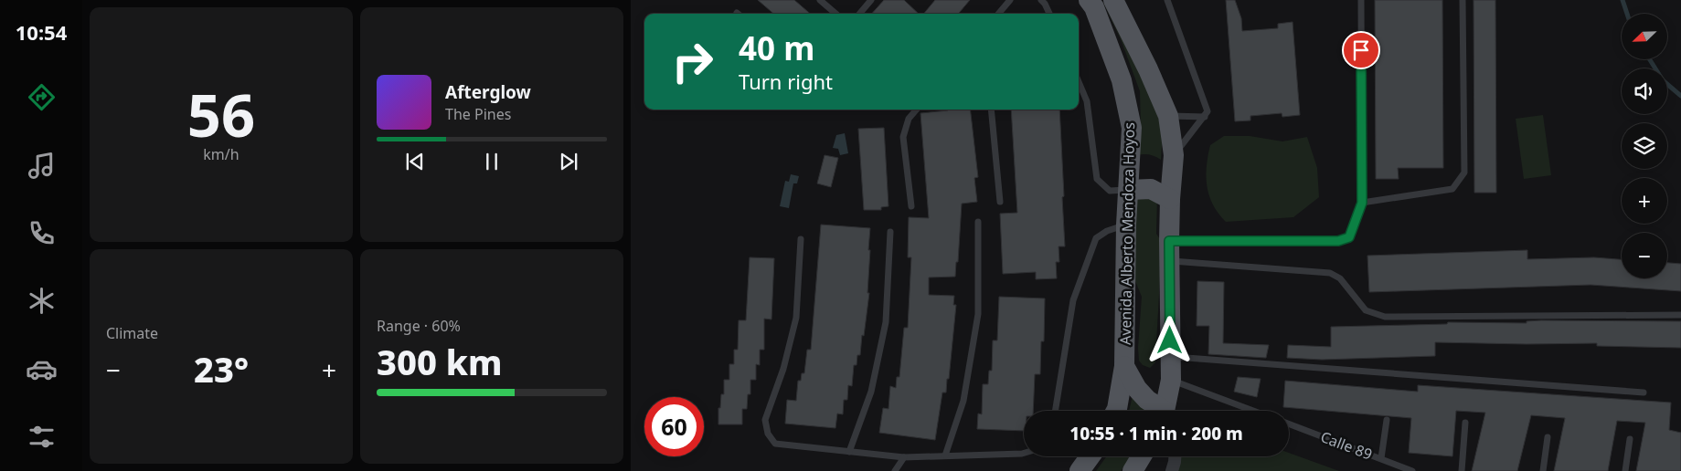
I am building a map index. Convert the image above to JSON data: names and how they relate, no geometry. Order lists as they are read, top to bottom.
{
  "streets": {
    "main road": ["Avenida Alberto Mendoza Hoyos"],
    "lane": ["Calle 89"]
  },
  "north": "bottom left",
  "page": {
    "tabs": "10:54",
    "tile": [
      ["56", "km/h"],
      "Climate",
      ["Range · 60%", "300 km"]
    ],
    "map_buttons": ["+", "−"],
    "turn": ["40 m", "Turn right"],
    "song": ["Afterglow", "The Pines"],
    "heat": ["−", "23°", "+"],
    "limit": "60",
    "trip": "10:55 · 1 min · 200 m"
  }
}
